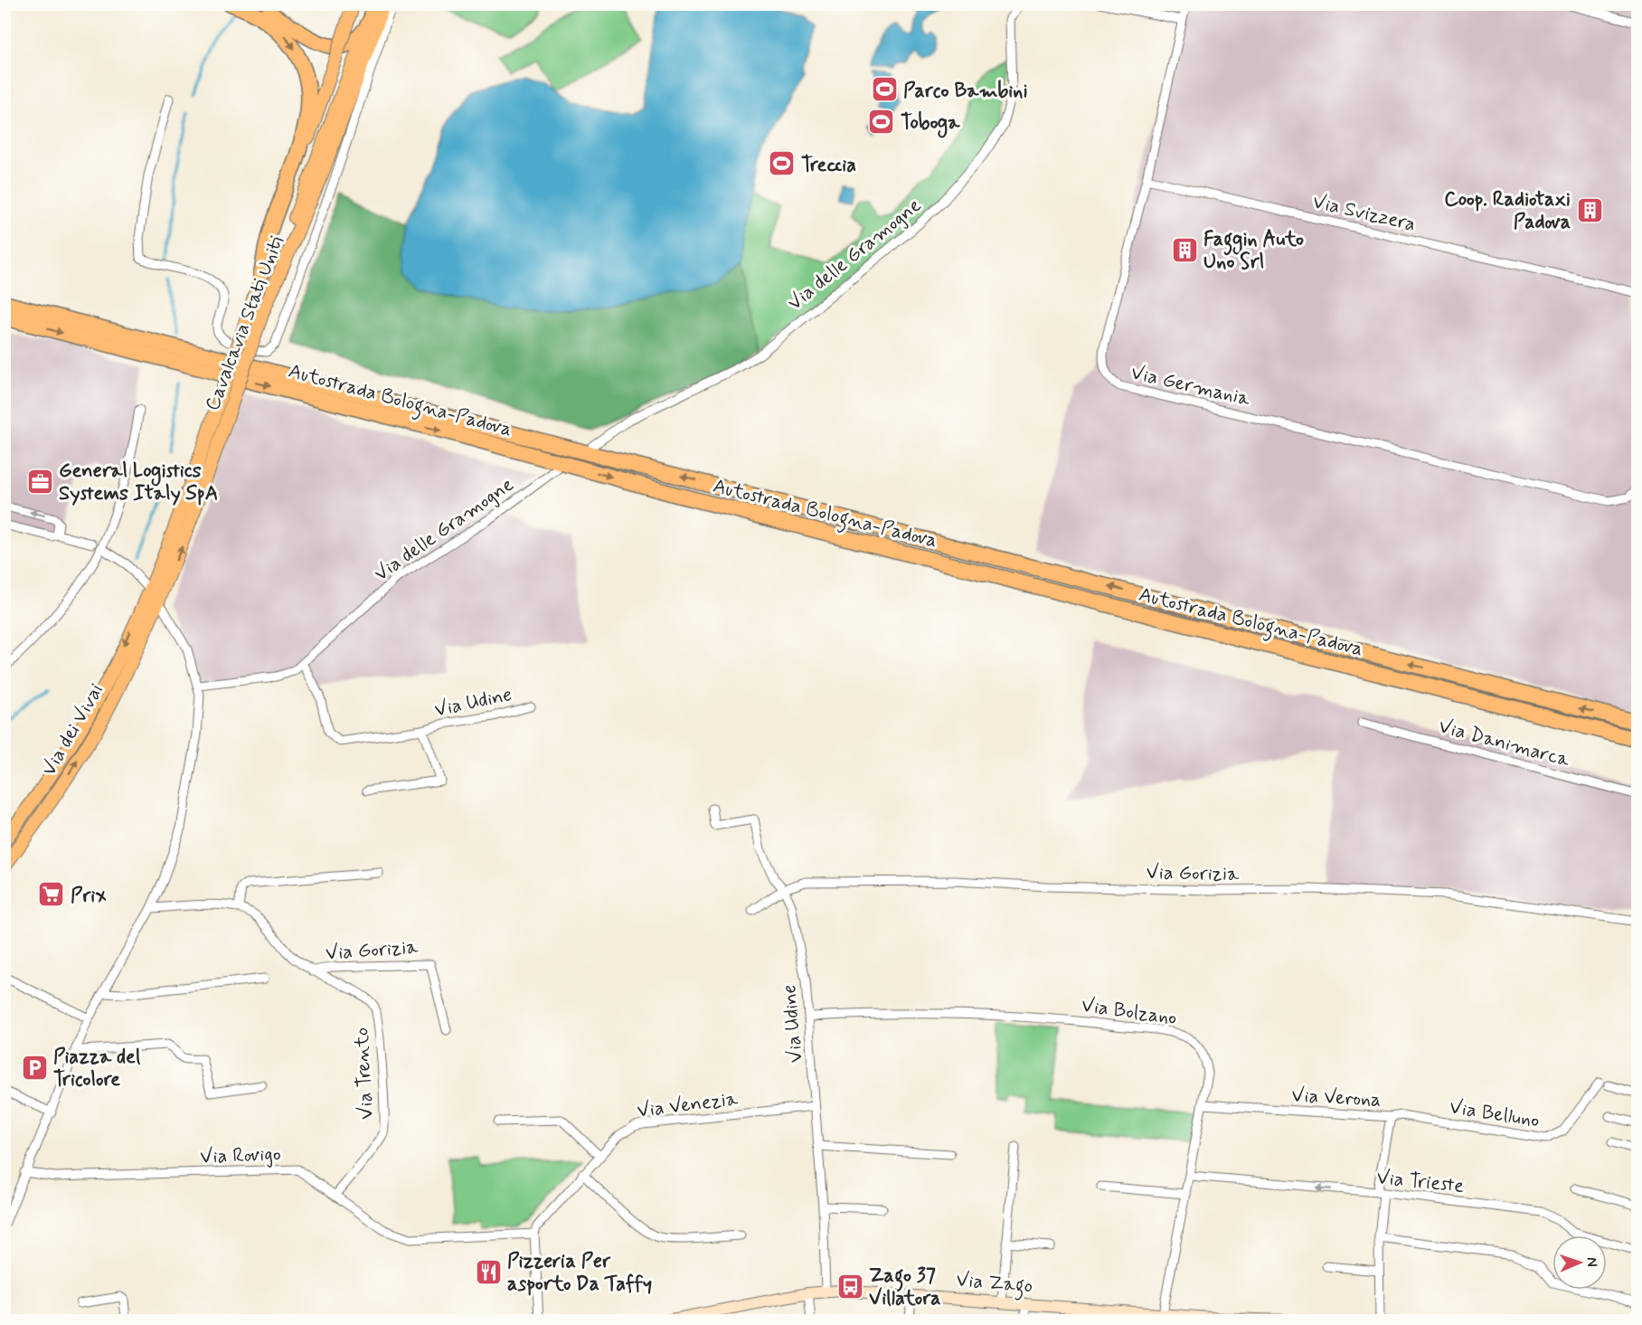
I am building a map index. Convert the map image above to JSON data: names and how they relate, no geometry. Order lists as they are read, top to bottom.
{
  "streets": {
    "highway": ["Autostrada Bologna-Padova"],
    "main road": ["Cavalcavia Stati Uniti", "Via dei Vivai"],
    "street": [
      "Via Svizzera",
      "Via delle Gramogne",
      "Via Germania",
      "Via Udine",
      "Via Danimarca",
      "Via Gorizia",
      "Via Bolzano",
      "Via Trento",
      "Via Verona",
      "Via Venezia",
      "Via Belluno",
      "Via Rovigo",
      "Via Trieste",
      "Via Zago"
    ]
  },
  "crossings": [
    ["Via Svizzera", "Via Germania"],
    ["Via delle Gramogne", "Via Udine"],
    ["Cavalcavia Stati Uniti", "Via dei Vivai"],
    ["Via Udine", "Via Gorizia"],
    ["Via Udine", "Via Bolzano"],
    ["Via Udine", "Via Venezia"],
    ["Via Udine", "Via Zago"],
    ["Via Gorizia", "Via Trento"],
    ["Via Bolzano", "Via Verona"],
    ["Via Bolzano", "Via Trieste"],
    ["Via Bolzano", "Via Zago"],
    ["Via Trento", "Via Rovigo"],
    ["Via Verona", "Via Belluno"],
    ["Via Verona", "Via Trieste"],
    ["Via Venezia", "Via Rovigo"]
  ],
  "one_way": ["Via Trieste"],
  "places": {
    "sports": ["Parco Bambini", "Toboga", "Treccia"],
    "building": ["Coop. Radiotaxi Padova", "Faggin Auto Uno Srl"],
    "office": ["General Logistics Systems Italy SpA"],
    "supermarket": ["Prix"],
    "parking": ["Piazza del Tricolore"],
    "restaurant": ["Pizzeria Per asporto Da Taffy"],
    "bus stop": ["Zago 37 Villatora"]
  },
  "north": "right"
}
